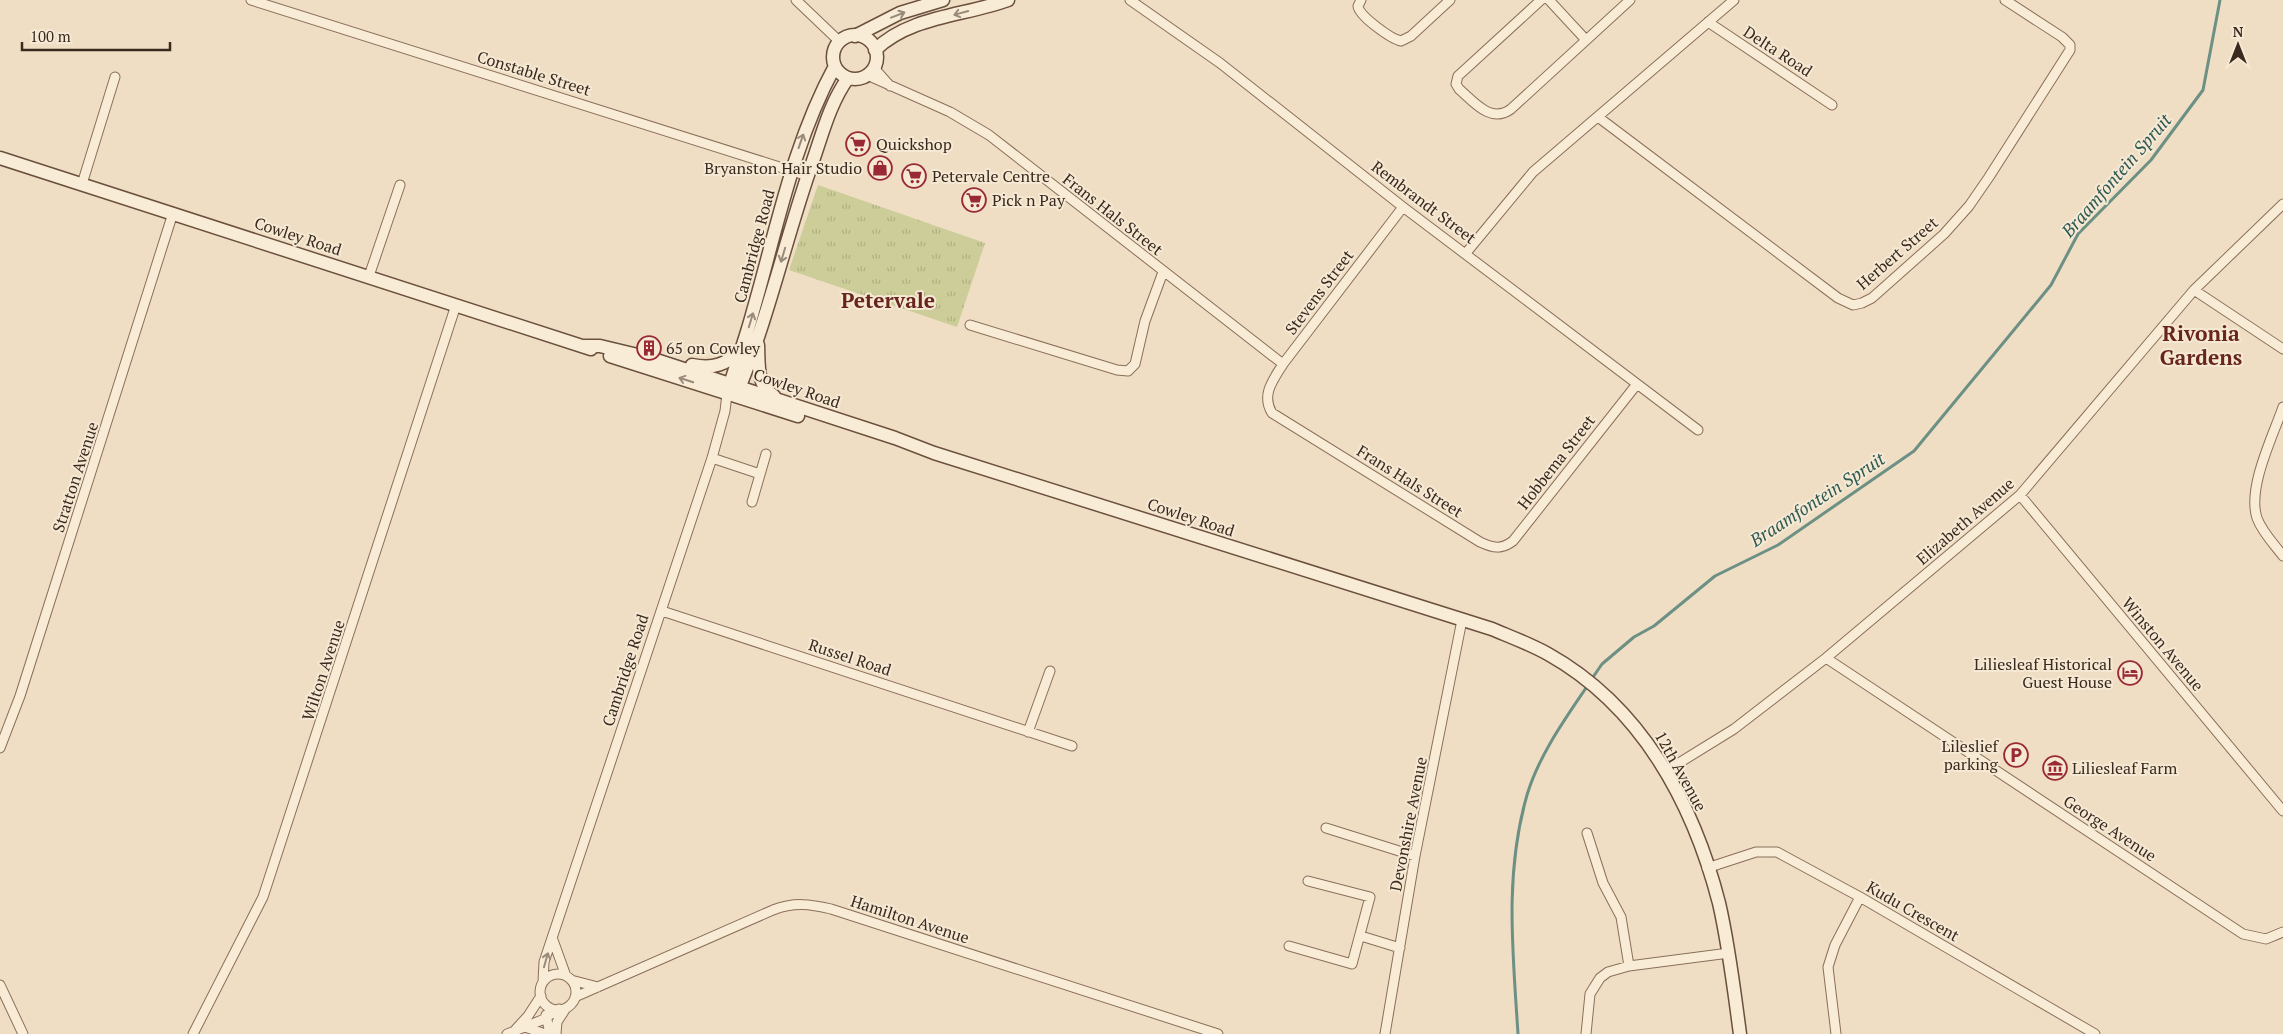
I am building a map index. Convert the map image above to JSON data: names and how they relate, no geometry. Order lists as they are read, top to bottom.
{
  "streets": {
    "street": [
      "Delta Road",
      "Constable Street",
      "Rembrandt Street",
      "Frans Hals Street",
      "Cowley Road",
      "Cambridge Road",
      "Herbert Street",
      "Stevens Street",
      "Hobbema Street",
      "Stratton Avenue",
      "Elizabeth Avenue",
      "Winston Avenue",
      "Russel Road",
      "Wilton Avenue",
      "12th Avenue",
      "Devonshire Avenue",
      "George Avenue",
      "Kudu Crescent",
      "Hamilton Avenue"
    ]
  },
  "crossings": [
    ["Constable Street", "Cambridge Road"],
    ["Rembrandt Street", "Stevens Street"],
    ["Rembrandt Street", "Hobbema Street"],
    ["Frans Hals Street", "Cambridge Road"],
    ["Frans Hals Street", "Stevens Street"],
    ["Frans Hals Street", "Hobbema Street"],
    ["Cowley Road", "Cambridge Road"],
    ["Cowley Road", "Stratton Avenue"],
    ["Cowley Road", "Wilton Avenue"],
    ["Cowley Road", "12th Avenue"],
    ["Cowley Road", "Devonshire Avenue"],
    ["Cambridge Road", "Russel Road"],
    ["Cambridge Road", "Hamilton Avenue"],
    ["Elizabeth Avenue", "Winston Avenue"],
    ["Elizabeth Avenue", "12th Avenue"],
    ["Elizabeth Avenue", "George Avenue"],
    ["12th Avenue", "Devonshire Avenue"],
    ["12th Avenue", "Kudu Crescent"]
  ],
  "districts": ["Petervale", "Rivonia Gardens"],
  "water": ["Braamfontein Spruit"],
  "places": {
    "supermarket": ["Quickshop", "Petervale Centre", "Pick n Pay"],
    "shop": ["Bryanston Hair Studio"],
    "building": ["65 on Cowley"],
    "hotel": ["Liliesleaf Historical Guest House"],
    "parking": ["Lileslief parking"],
    "museum": ["Liliesleaf Farm"]
  },
  "scale_bar": "100 m",
  "north": "top"
}
